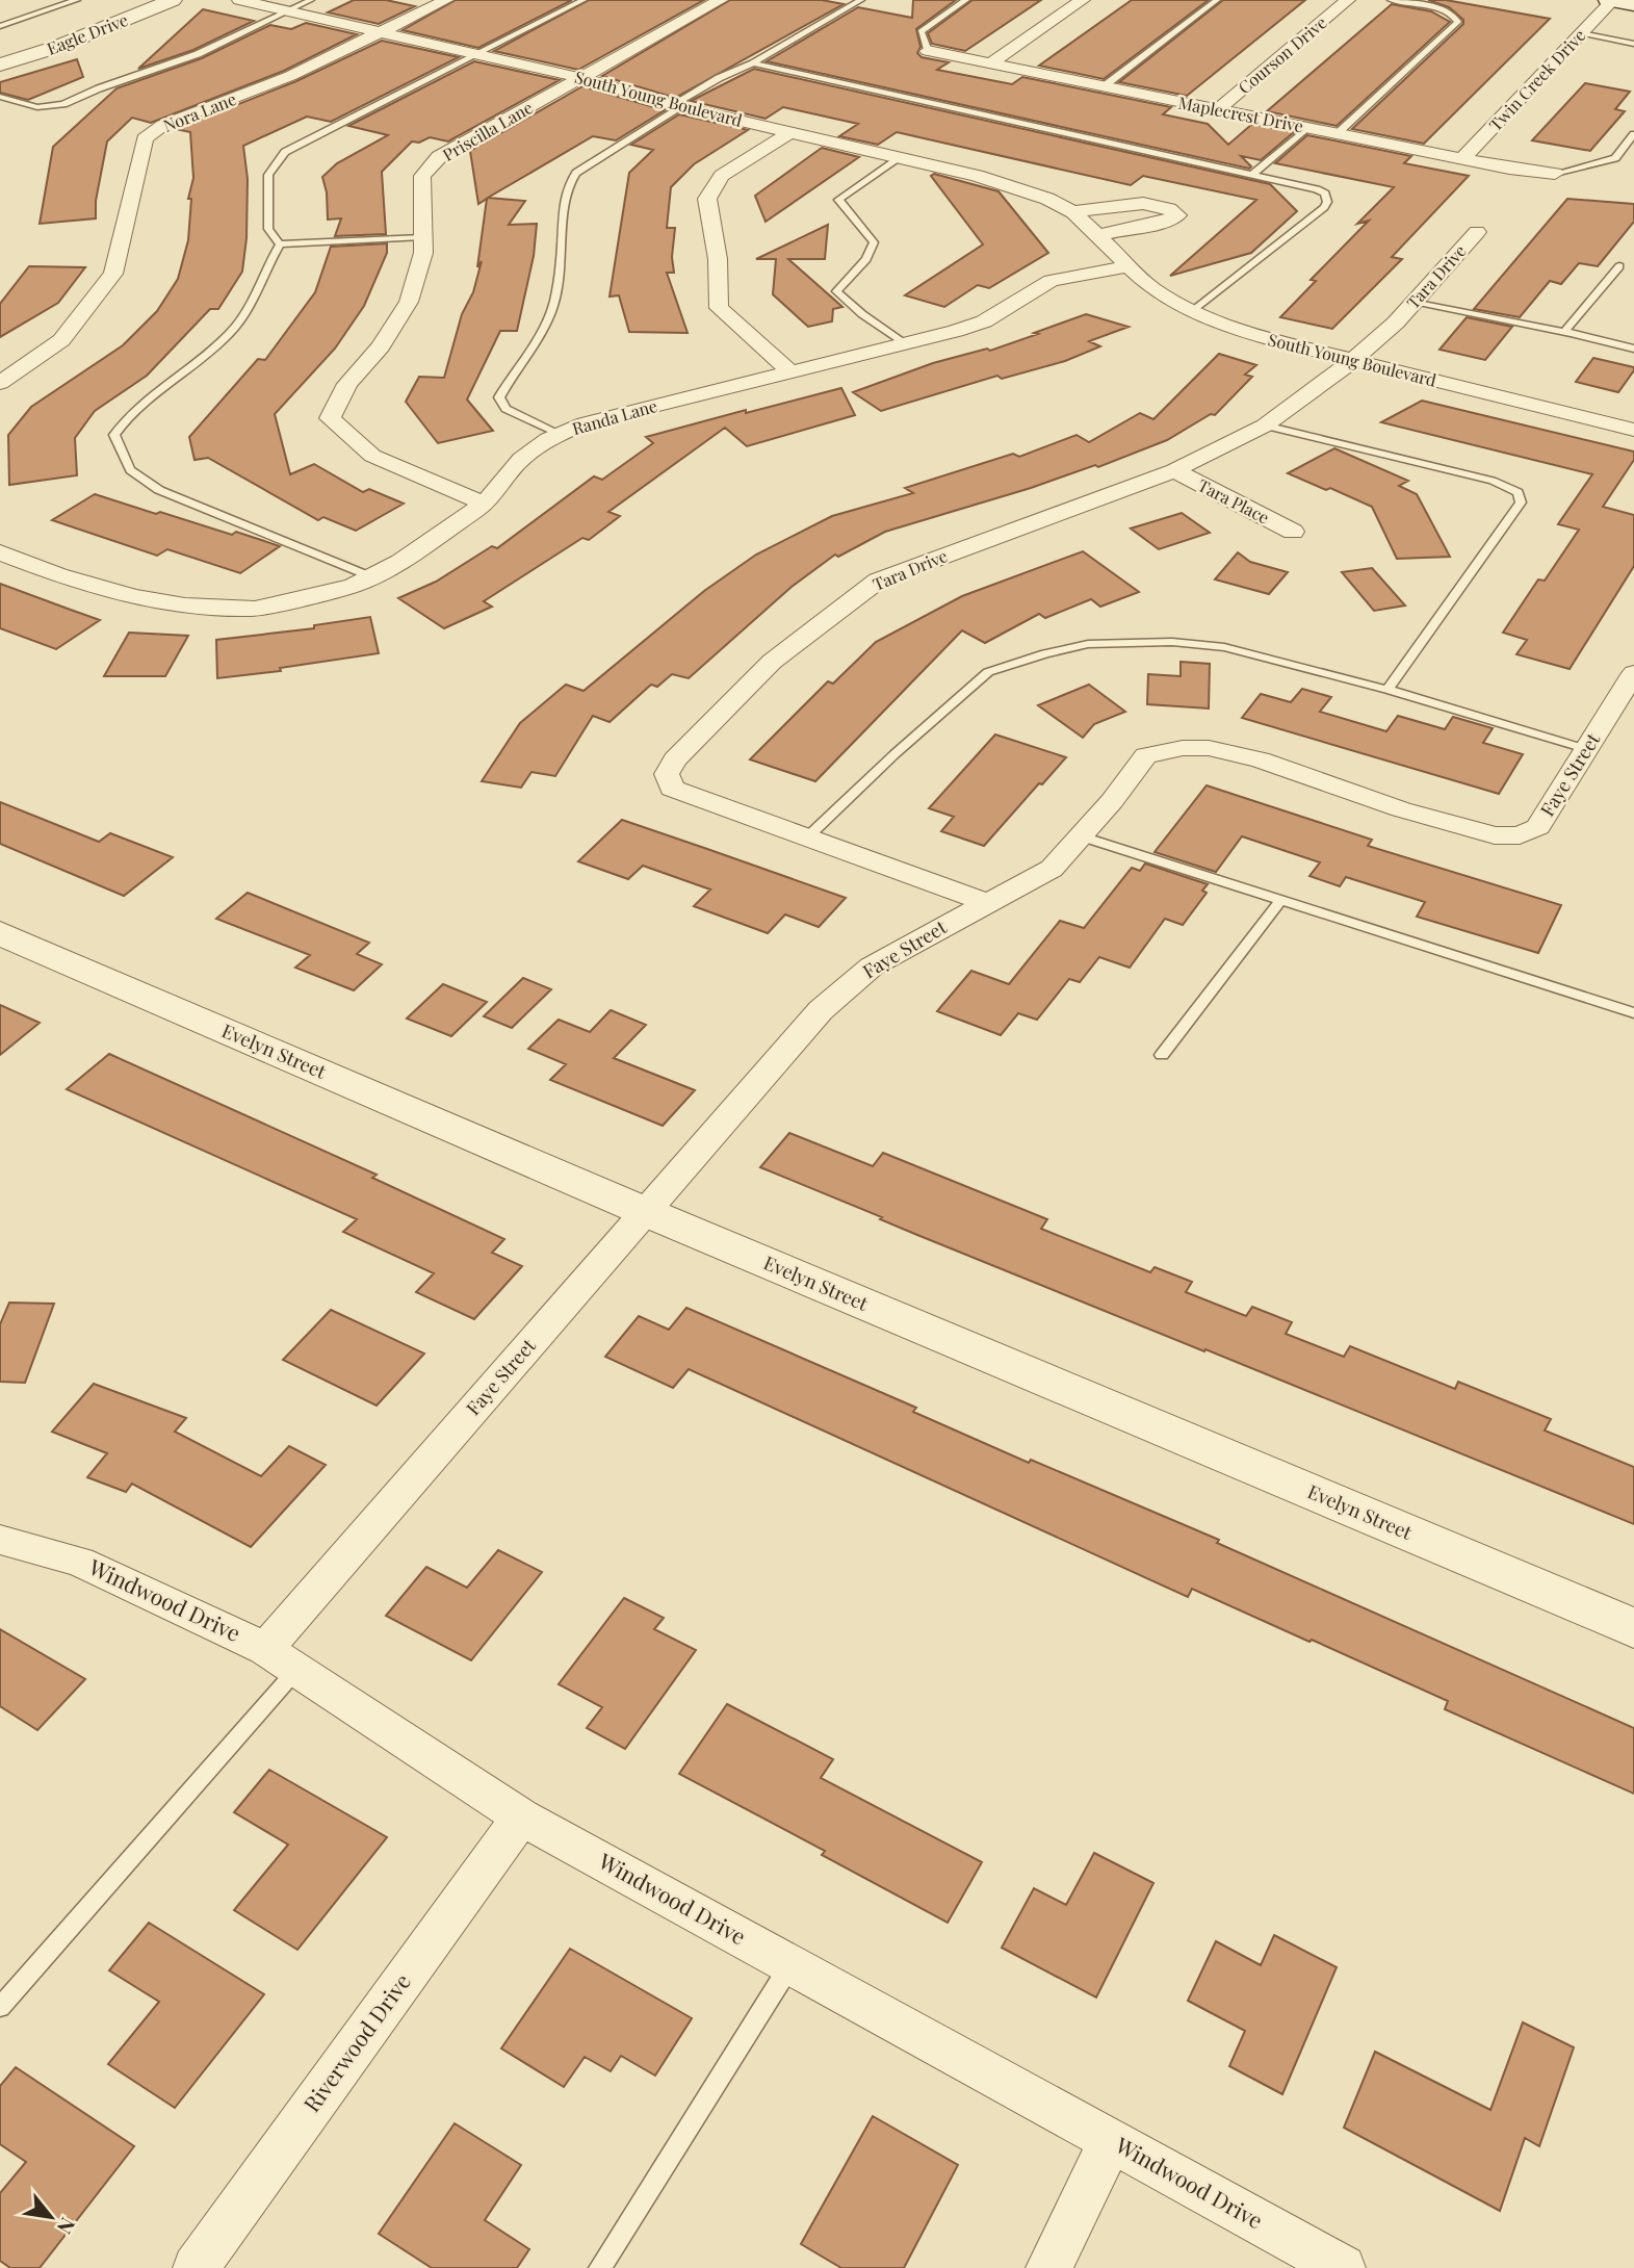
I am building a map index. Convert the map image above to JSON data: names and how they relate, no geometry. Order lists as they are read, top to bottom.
{
  "streets": {
    "street": [
      "Eagle Drive",
      "Courson Drive",
      "Twin Creek Drive",
      "South Young Boulevard",
      "Nora Lane",
      "Maplecrest Drive",
      "Priscilla Lane",
      "Tara Drive",
      "Randa Lane",
      "Tara Place",
      "Faye Street",
      "Evelyn Street",
      "Windwood Drive",
      "Riverwood Drive"
    ]
  },
  "crossings": [
    ["Courson Drive", "Maplecrest Drive"],
    ["Twin Creek Drive", "Maplecrest Drive"],
    ["South Young Boulevard", "Nora Lane"],
    ["South Young Boulevard", "Priscilla Lane"],
    ["South Young Boulevard", "Tara Drive"],
    ["South Young Boulevard", "Randa Lane"],
    ["Priscilla Lane", "Randa Lane"],
    ["Tara Drive", "Tara Place"],
    ["Tara Drive", "Faye Street"],
    ["Faye Street", "Evelyn Street"],
    ["Faye Street", "Windwood Drive"],
    ["Windwood Drive", "Riverwood Drive"]
  ],
  "north": "bottom right"
}
